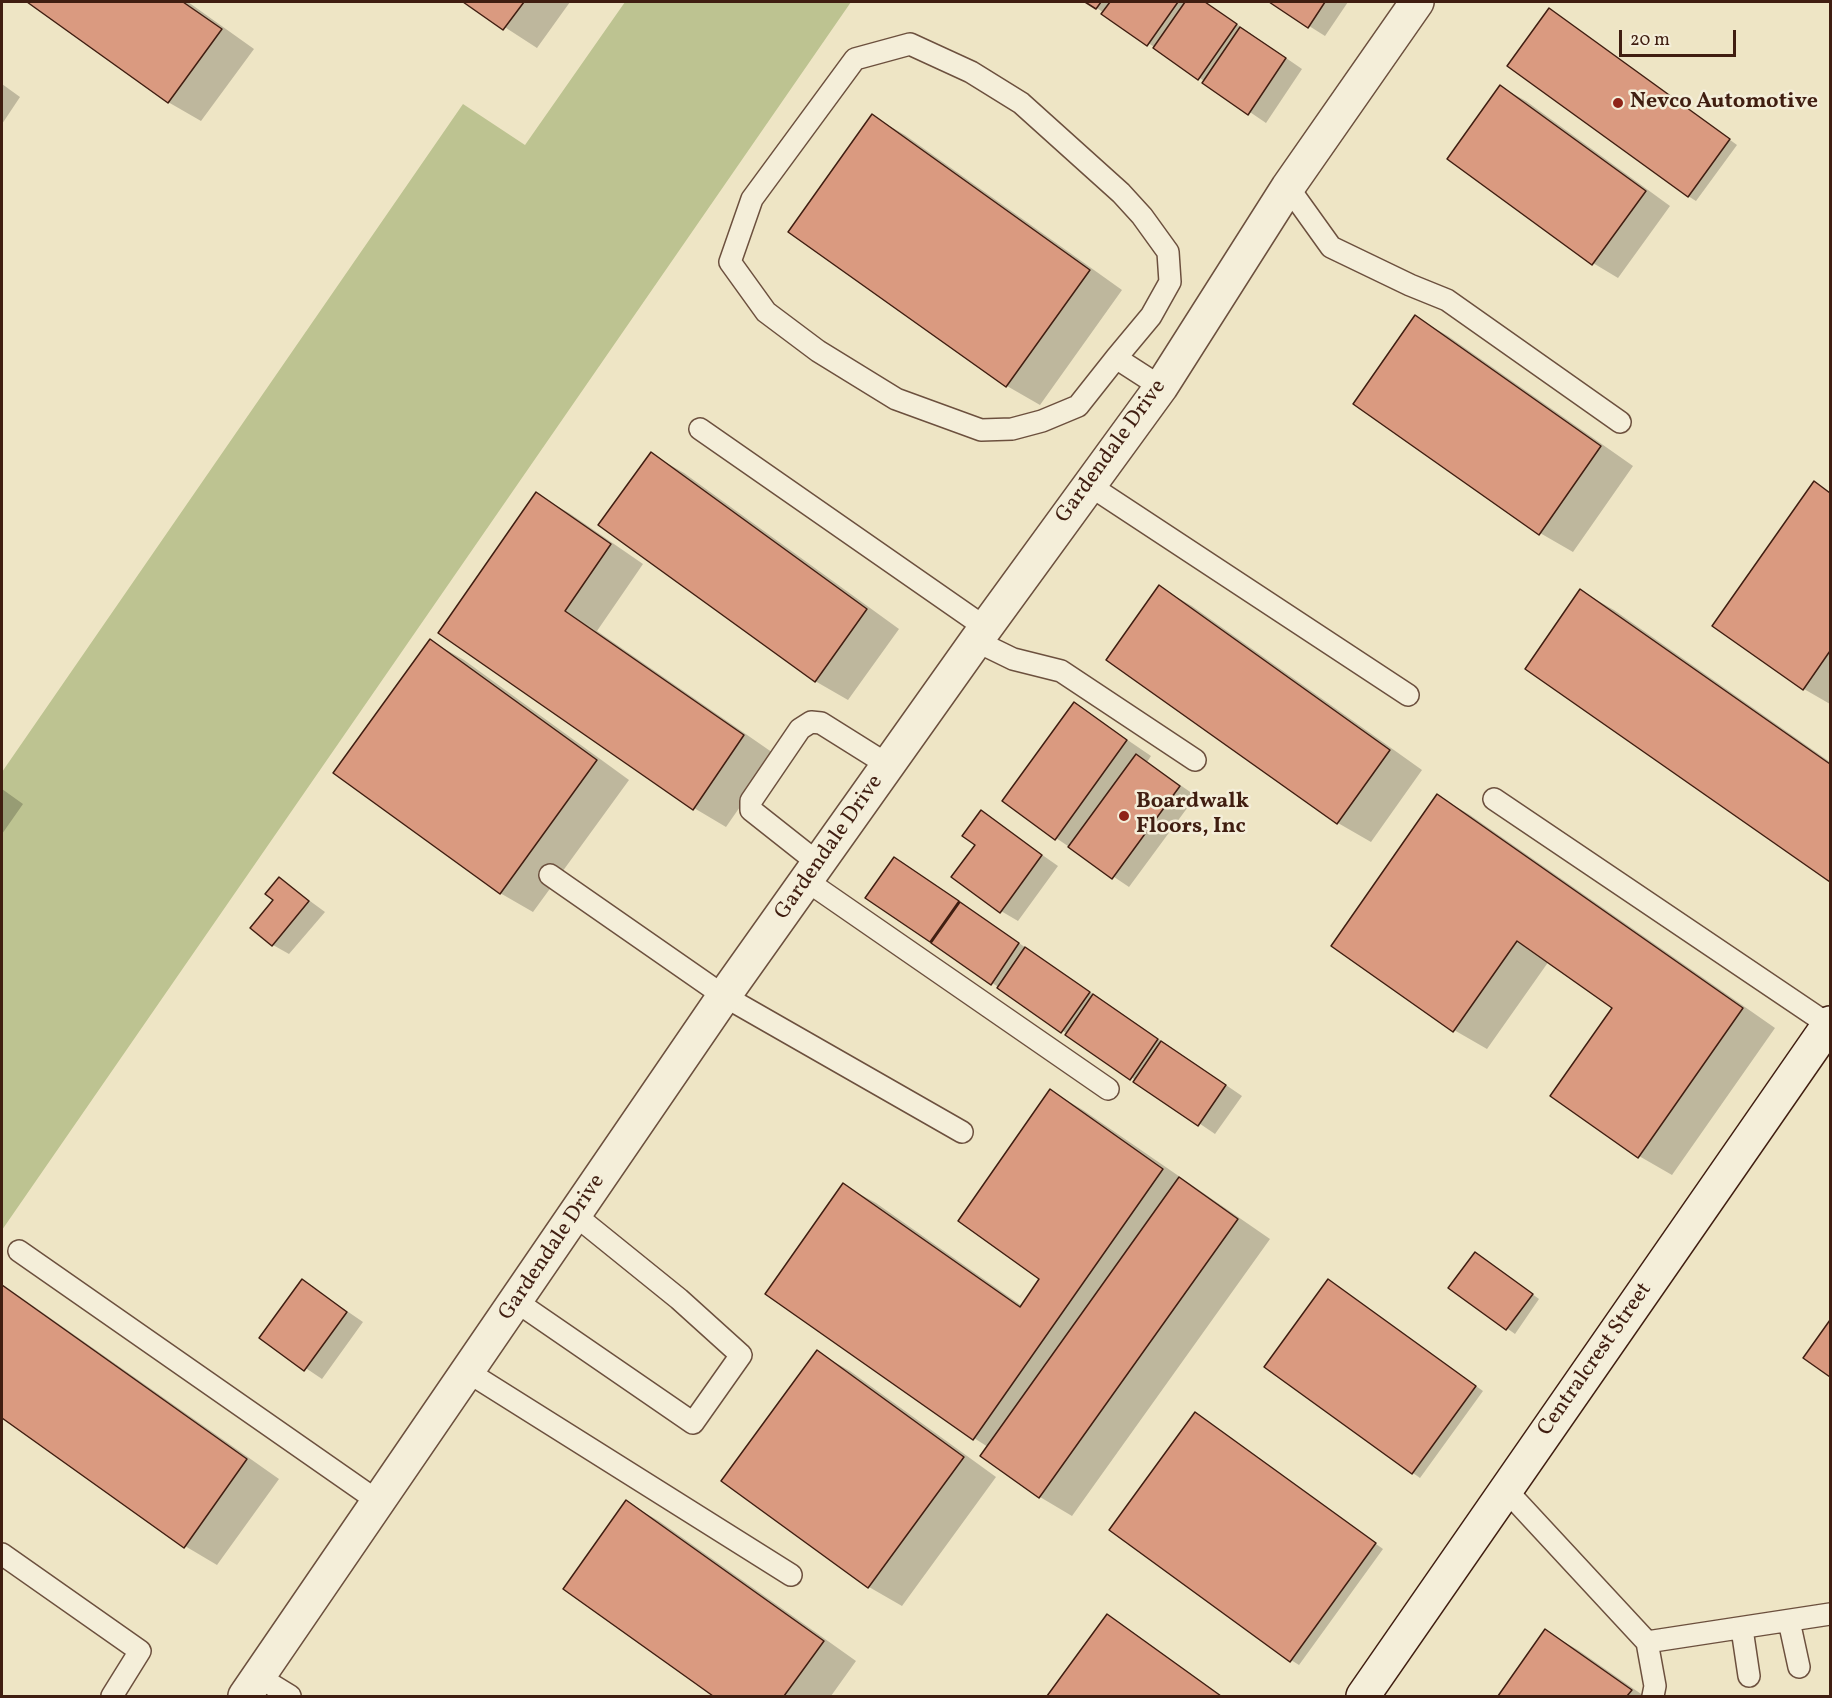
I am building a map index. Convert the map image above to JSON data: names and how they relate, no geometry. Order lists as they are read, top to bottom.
{
  "streets": {
    "street": ["Gardendale Drive", "Centralcrest Street"]
  },
  "places": ["Nevco Automotive", "Boardwalk Floors, Inc"],
  "scale_bar": "20 m"
}
